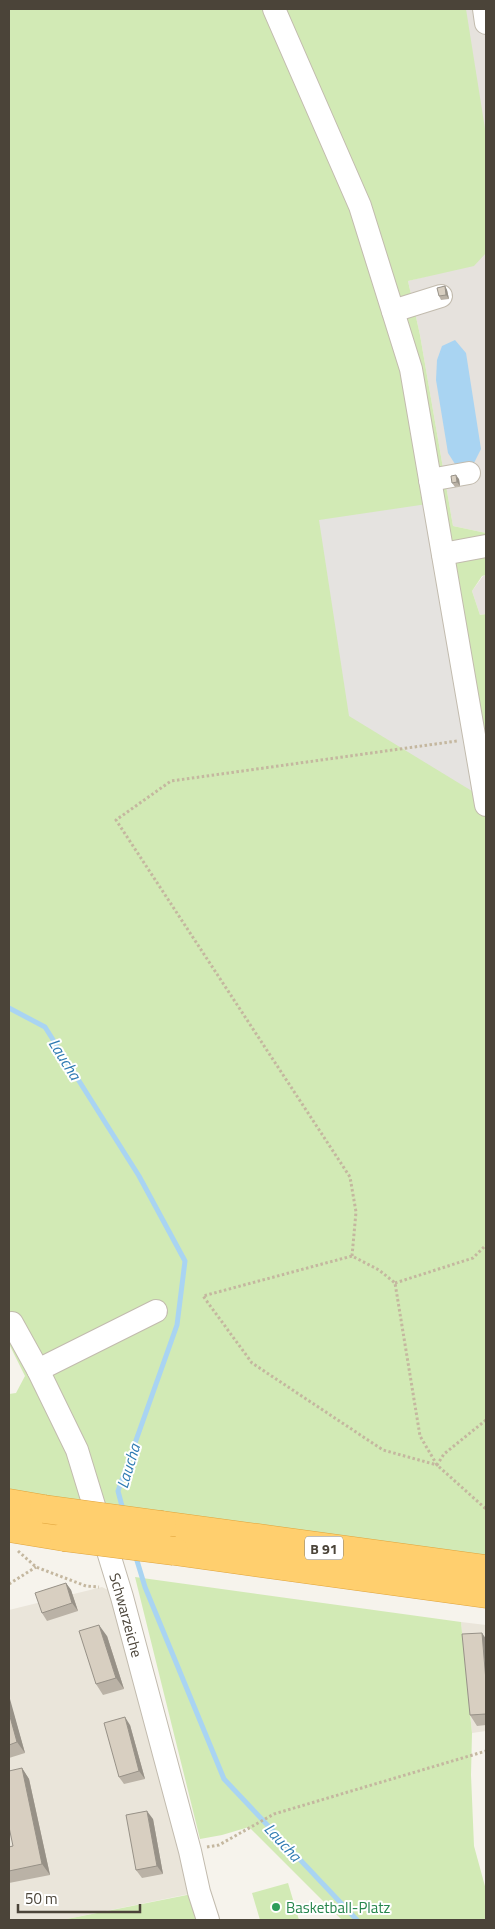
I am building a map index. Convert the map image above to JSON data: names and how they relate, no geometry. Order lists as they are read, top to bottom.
{
  "streets": {
    "highway": ["B 91"],
    "street": ["Schwarzeiche"]
  },
  "water": ["Laucha"],
  "places": ["Basketball-Platz"],
  "scale_bar": "50 m"
}
